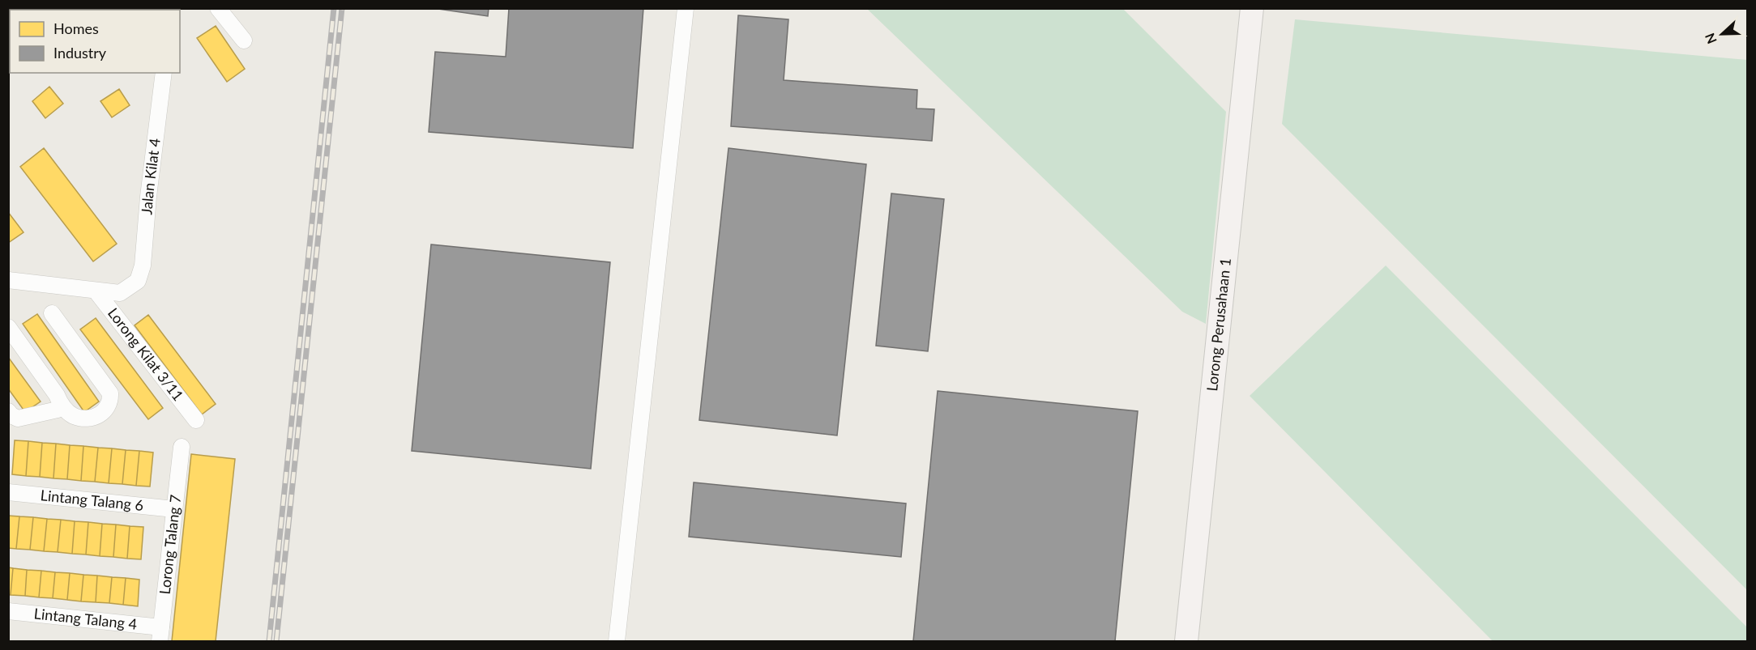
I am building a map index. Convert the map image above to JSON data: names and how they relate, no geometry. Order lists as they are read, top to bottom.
{
  "streets": {
    "street": [
      "Jalan Kilat 4",
      "Lorong Perusahaan 1",
      "Lorong Kilat 3/11",
      "Lintang Talang 6",
      "Lorong Talang 7",
      "Lintang Talang 4"
    ]
  },
  "crossings": [
    ["Jalan Kilat 4", "Lorong Kilat 3/11"],
    ["Lintang Talang 6", "Lorong Talang 7"],
    ["Lorong Talang 7", "Lintang Talang 4"]
  ],
  "legend": ["Homes", "Industry"],
  "north": "left"
}
